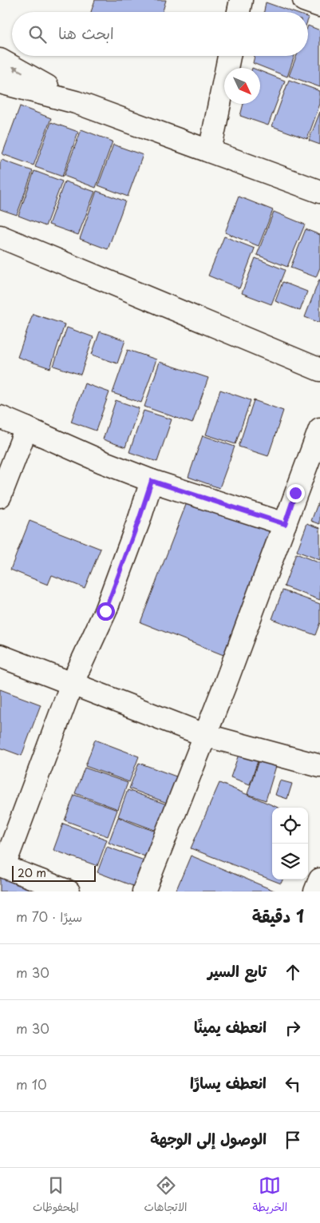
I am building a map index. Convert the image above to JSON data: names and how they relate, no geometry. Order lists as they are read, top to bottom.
{
  "scale_bar": "20 m",
  "north": "bottom right",
  "page": {
    "search": "ابحث هنا",
    "scale": "20 m",
    "heading": ["1 دقيقة", "سيرًا · 70 m"],
    "list": [
      ["تابع السير", "30 m"],
      ["انعطف يمينًا", "30 m"],
      ["انعطف يسارًا", "10 m"],
      "الوصول إلى الوجهة"
    ],
    "nav": ["الخريطة", "الاتجاهات", "المحفوظات"]
  }
}
